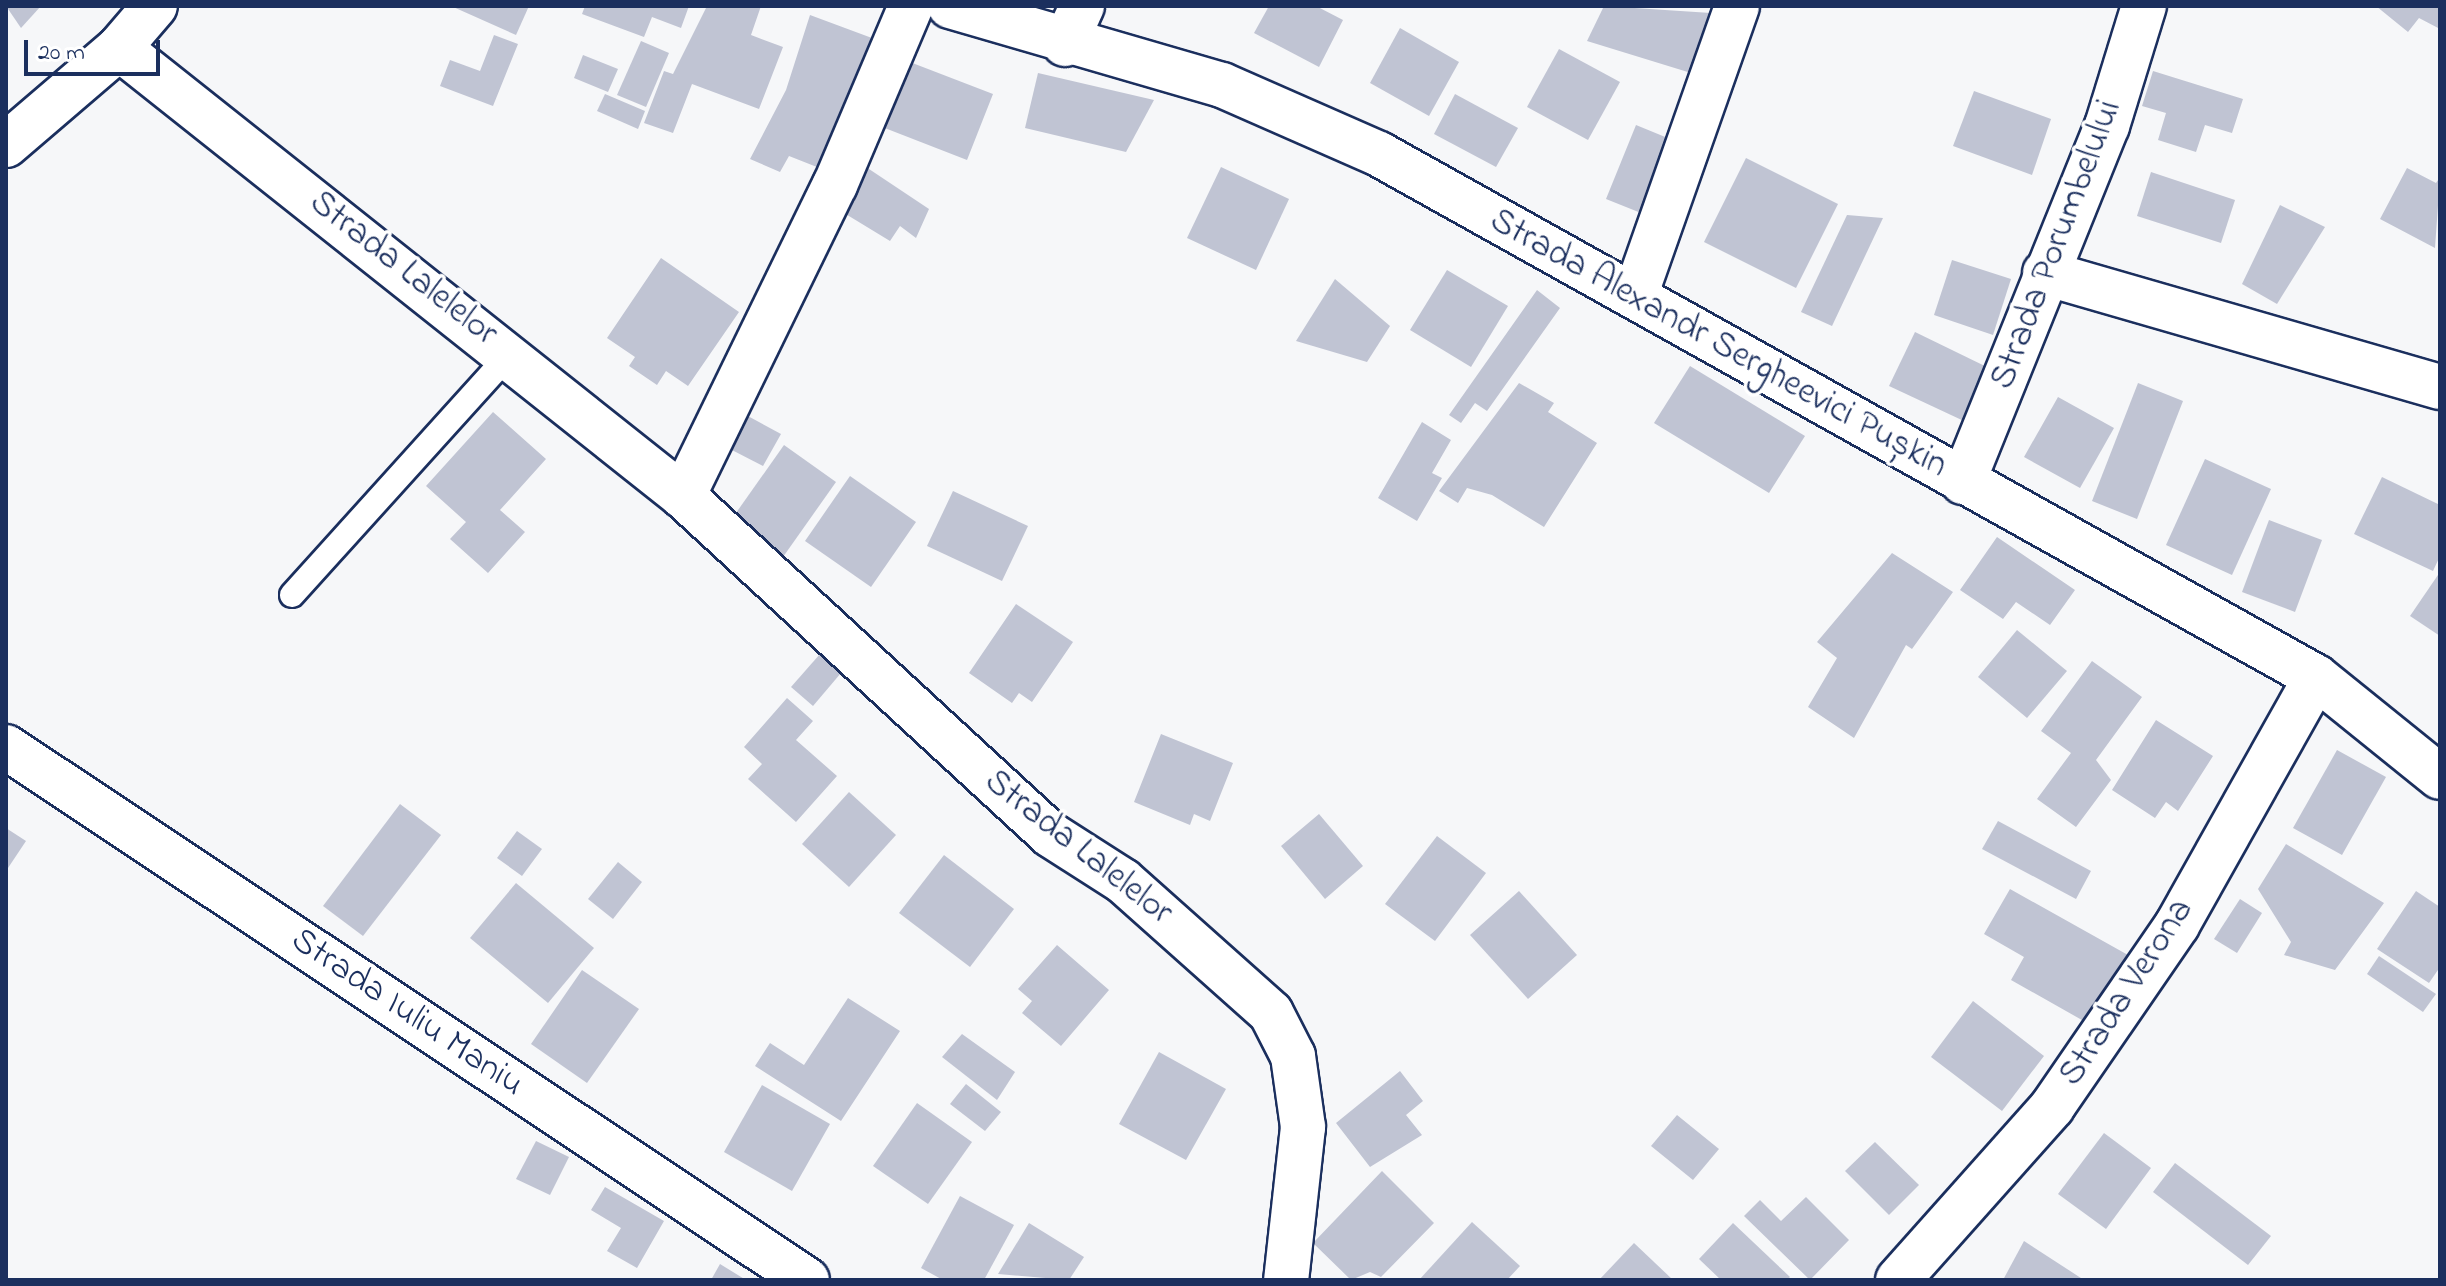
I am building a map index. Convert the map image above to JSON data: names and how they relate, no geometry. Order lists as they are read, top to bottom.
{
  "streets": {
    "street": [
      "Strada Porumbelului",
      "Strada Lalelelor",
      "Strada Alexandr Sergheevici Pușkin",
      "Strada Verona",
      "Strada Iuliu Maniu"
    ]
  },
  "crossings": [
    ["Strada Porumbelului", "Strada Alexandr Sergheevici Pușkin"],
    ["Strada Alexandr Sergheevici Pușkin", "Strada Verona"]
  ],
  "scale_bar": "20 m"
}
